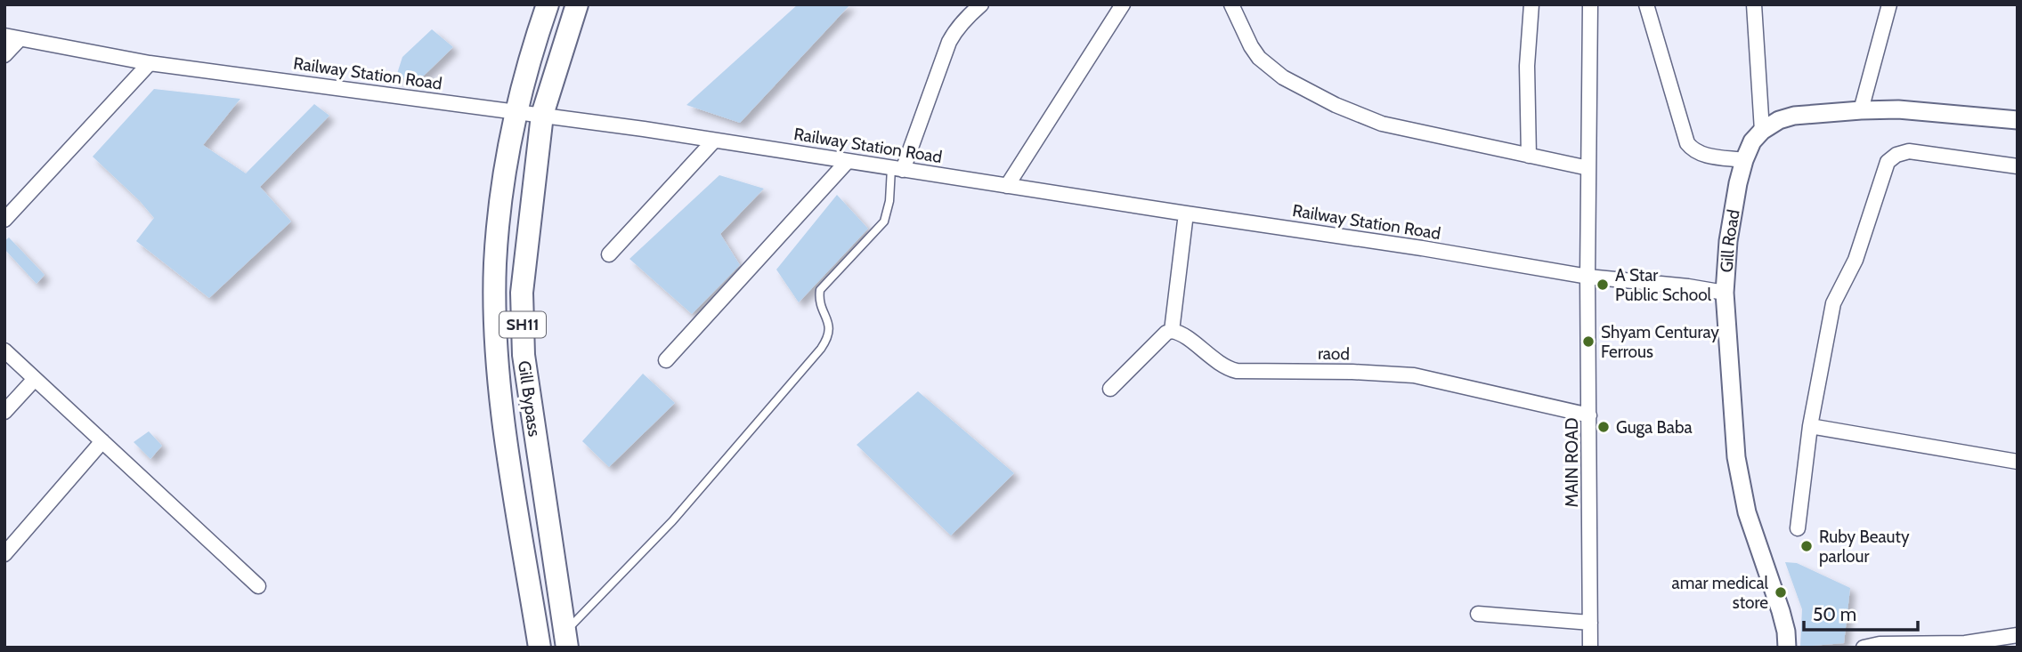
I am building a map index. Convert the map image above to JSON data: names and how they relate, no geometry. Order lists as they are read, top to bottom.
{
  "streets": {
    "main road": ["SH11", "Gill Bypass"],
    "street": [
      "Railway Station Road",
      "Gill Road",
      "raod",
      "MAIN ROAD"
    ]
  },
  "crossings": [
    ["Railway Station Road", "Gill Road"],
    ["Railway Station Road", "Gill Bypass"],
    ["Railway Station Road", "MAIN ROAD"],
    ["raod", "MAIN ROAD"]
  ],
  "places": [
    "A Star Public School",
    "Shyam Centuray Ferrous",
    "Guga Baba",
    "Ruby Beauty parlour",
    "amar medical store"
  ],
  "scale_bar": "50 m"
}
